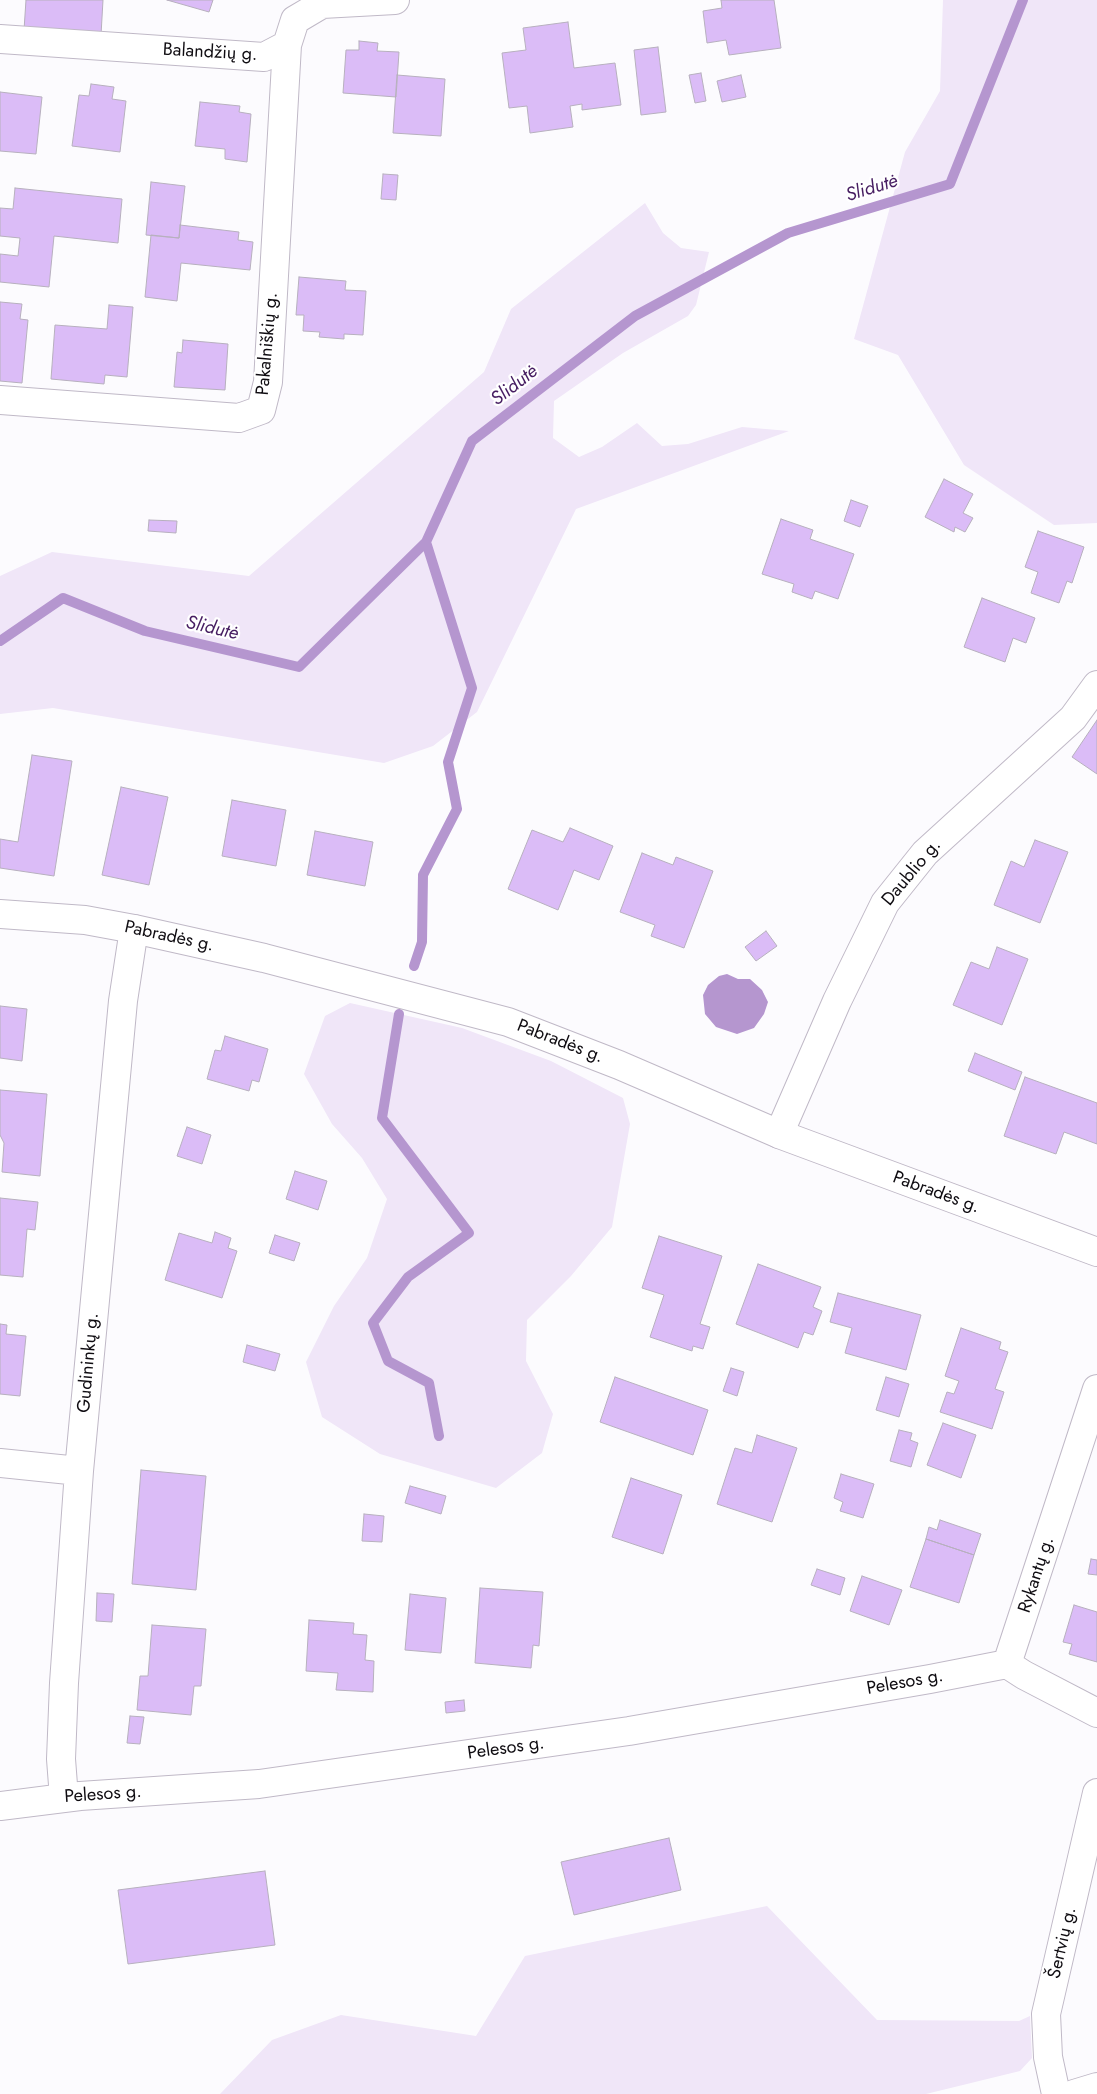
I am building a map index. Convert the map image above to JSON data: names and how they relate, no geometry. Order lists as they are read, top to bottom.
{
  "streets": {
    "street": [
      "Balandžių g.",
      "Pakalniškių g.",
      "Daublio g.",
      "Pabradės g.",
      "Gudininkų g.",
      "Rykantų g.",
      "Pelesos g.",
      "Šertvių g."
    ]
  },
  "crossings": [
    ["Balandžių g.", "Pakalniškių g."],
    ["Daublio g.", "Pabradės g."],
    ["Pabradės g.", "Gudininkų g."],
    ["Gudininkų g.", "Pelesos g."],
    ["Rykantų g.", "Pelesos g."]
  ],
  "water": ["Slidutė"]
}
